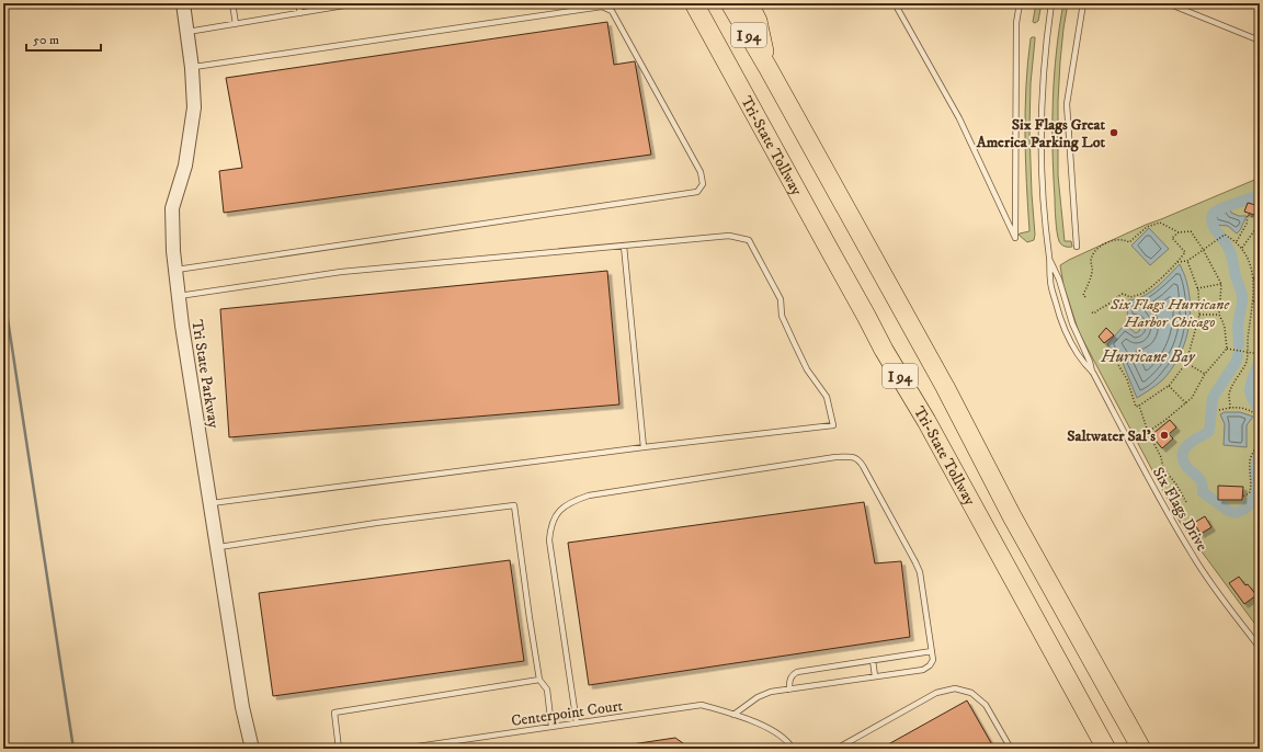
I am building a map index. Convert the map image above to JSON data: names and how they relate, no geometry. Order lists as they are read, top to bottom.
{
  "streets": {
    "highway": ["I 94", "Tri-State Tollway"],
    "street": ["Tri State Parkway"],
    "lane": ["Six Flags Drive", "Centerpoint Court"]
  },
  "water": ["Hurricane Bay"],
  "parks": ["Six Flags Hurricane Harbor Chicago"],
  "places": ["Six Flags Great America Parking Lot", "Saltwater Sal's"],
  "scale_bar": "50 m"
}
